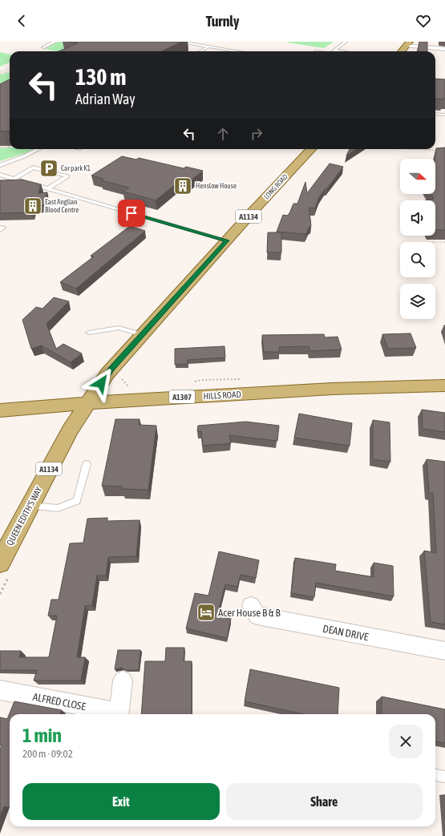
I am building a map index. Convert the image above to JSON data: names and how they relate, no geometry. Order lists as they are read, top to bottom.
{
  "streets": {
    "main road": [
      "LONG ROAD",
      "A1134",
      "HILLS ROAD",
      "A1307",
      "QUEEN EDITH'S WAY"
    ],
    "street": ["DEAN DRIVE", "ALFRED CLOSE"]
  },
  "crossings": [
    ["LONG ROAD", "HILLS ROAD"],
    ["LONG ROAD", "QUEEN EDITH'S WAY"],
    ["HILLS ROAD", "QUEEN EDITH'S WAY"]
  ],
  "places": {
    "parking": ["Car park K1"],
    "building": ["Henslow House", "East Anglian Blood Centre"],
    "hotel": ["Acer House B & B"]
  },
  "north": "right",
  "page": {
    "header": "Turnly",
    "turn": ["130 m", "Adrian Way"],
    "heading": ["1 min", "200 m · 09:02"],
    "buttons": ["Exit", "Share"]
  }
}
